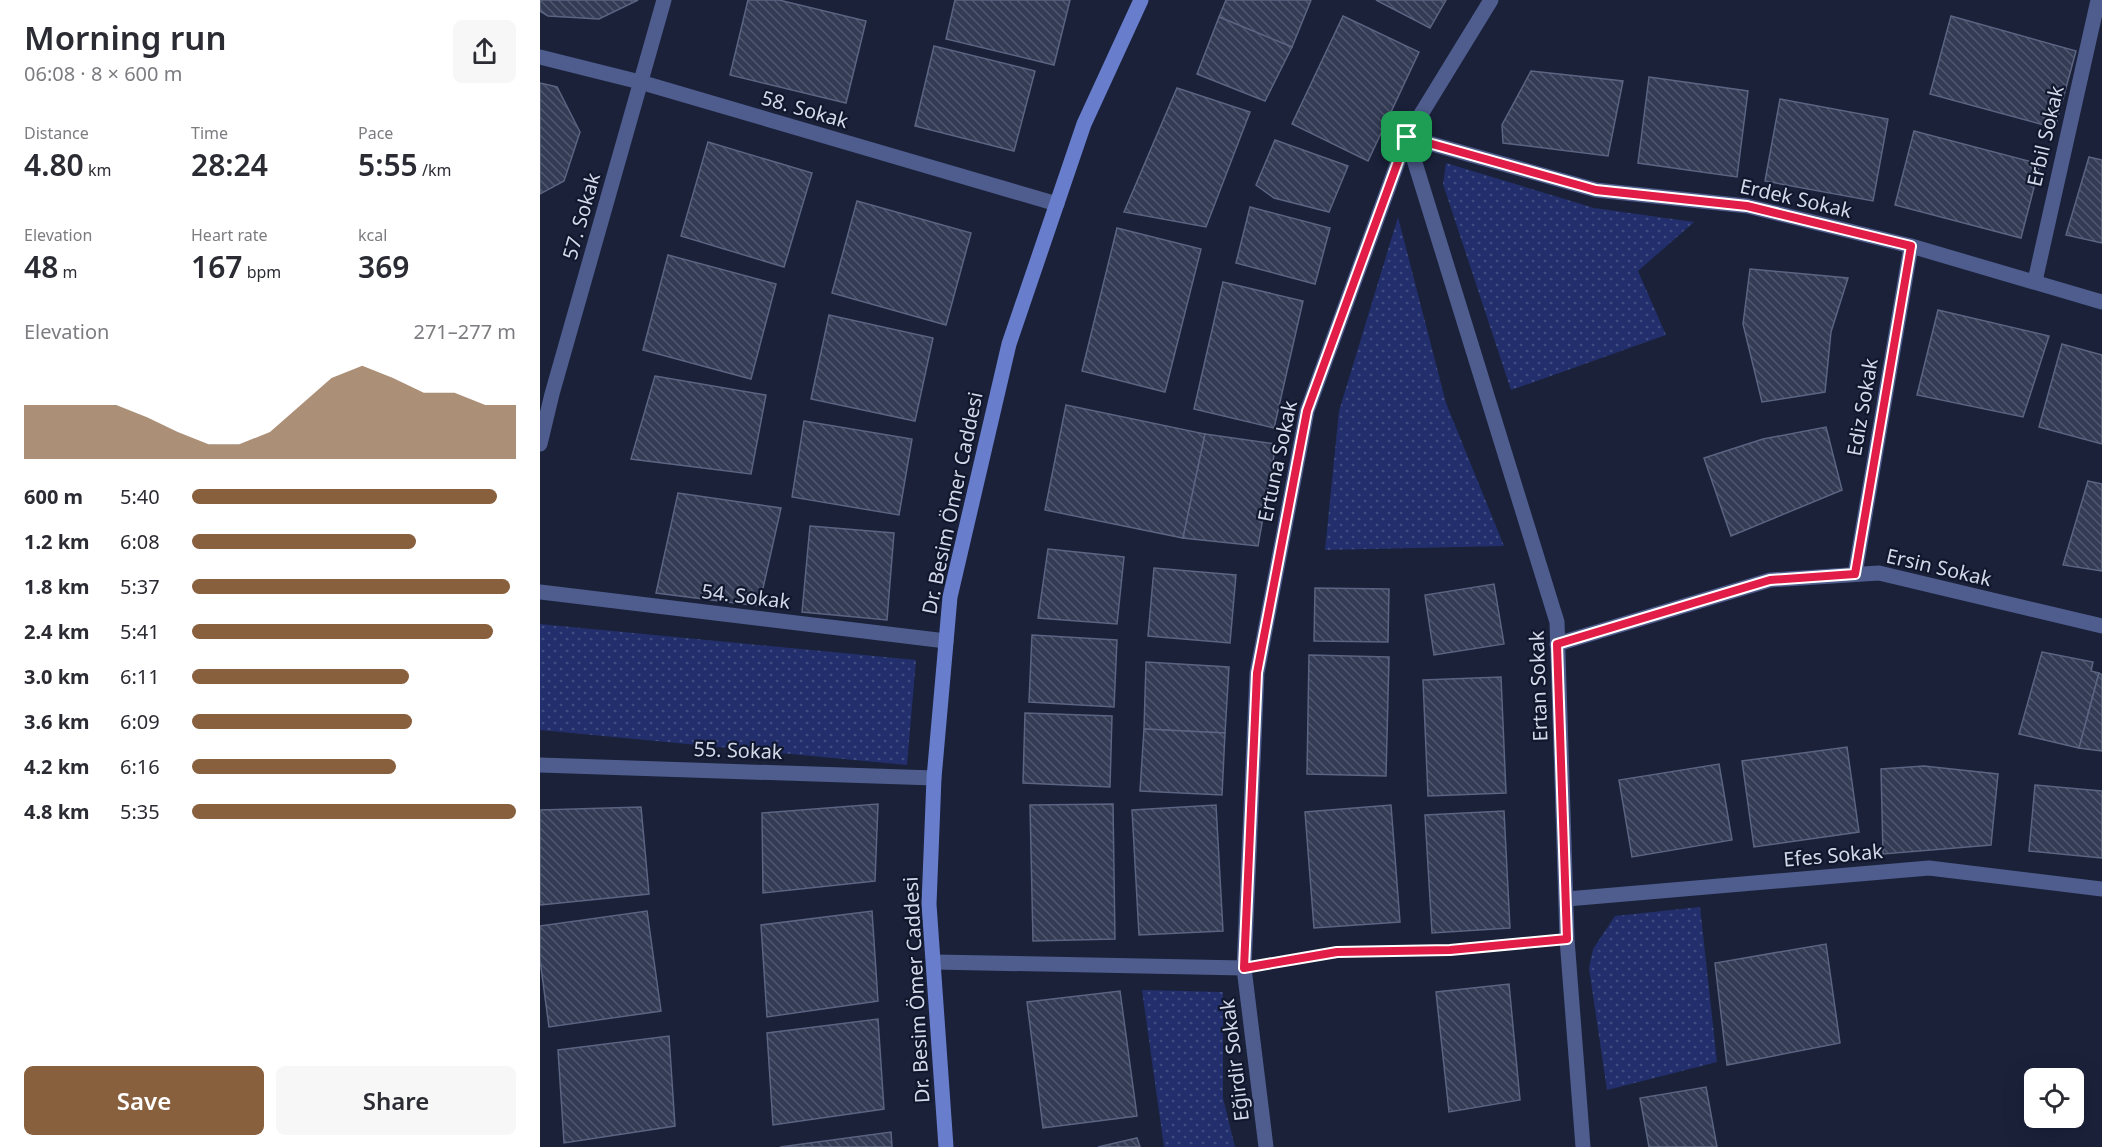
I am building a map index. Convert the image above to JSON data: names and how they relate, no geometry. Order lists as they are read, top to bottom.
{
  "streets": {
    "main road": ["Dr. Besim Ömer Caddesi"],
    "street": [
      "58. Sokak",
      "Erbil Sokak",
      "Erdek Sokak",
      "57. Sokak",
      "Ediz Sokak",
      "Ertuna Sokak",
      "Ersin Sokak",
      "54. Sokak",
      "Ertan Sokak",
      "55. Sokak",
      "Efes Sokak",
      "Eğirdir Sokak"
    ]
  },
  "crossings": [
    ["58. Sokak", "57. Sokak"],
    ["58. Sokak", "Dr. Besim Ömer Caddesi"],
    ["Erbil Sokak", "Erdek Sokak"],
    ["Erdek Sokak", "Ediz Sokak"],
    ["Erdek Sokak", "Ertuna Sokak"],
    ["Erdek Sokak", "Ertan Sokak"],
    ["Ediz Sokak", "Ersin Sokak"],
    ["Ertuna Sokak", "Ertan Sokak"],
    ["Ertuna Sokak", "Eğirdir Sokak"],
    ["Dr. Besim Ömer Caddesi", "54. Sokak"],
    ["Dr. Besim Ömer Caddesi", "55. Sokak"],
    ["Ersin Sokak", "Ertan Sokak"],
    ["Ertan Sokak", "Efes Sokak"]
  ],
  "page": {
    "heading": ["Morning run", "06:08 · 8 × 600 m"],
    "stats": [
      ["Distance", "4.80 km"],
      ["Time", "28:24"],
      ["Pace", "5:55 /km"],
      ["Elevation", "48 m"],
      ["Heart rate", "167 bpm"],
      ["kcal", "369"]
    ],
    "chart": ["Elevation", "271–277 m"],
    "list": [
      {
        "name": "600 m",
        "note": "5:40"
      },
      {
        "name": "1.2 km",
        "note": "6:08"
      },
      {
        "name": "1.8 km",
        "note": "5:37"
      },
      {
        "name": "2.4 km",
        "note": "5:41"
      },
      {
        "name": "3.0 km",
        "note": "6:11"
      },
      {
        "name": "3.6 km",
        "note": "6:09"
      },
      {
        "name": "4.2 km",
        "note": "6:16"
      },
      {
        "name": "4.8 km",
        "note": "5:35"
      }
    ],
    "buttons": ["Save", "Share"]
  }
}
